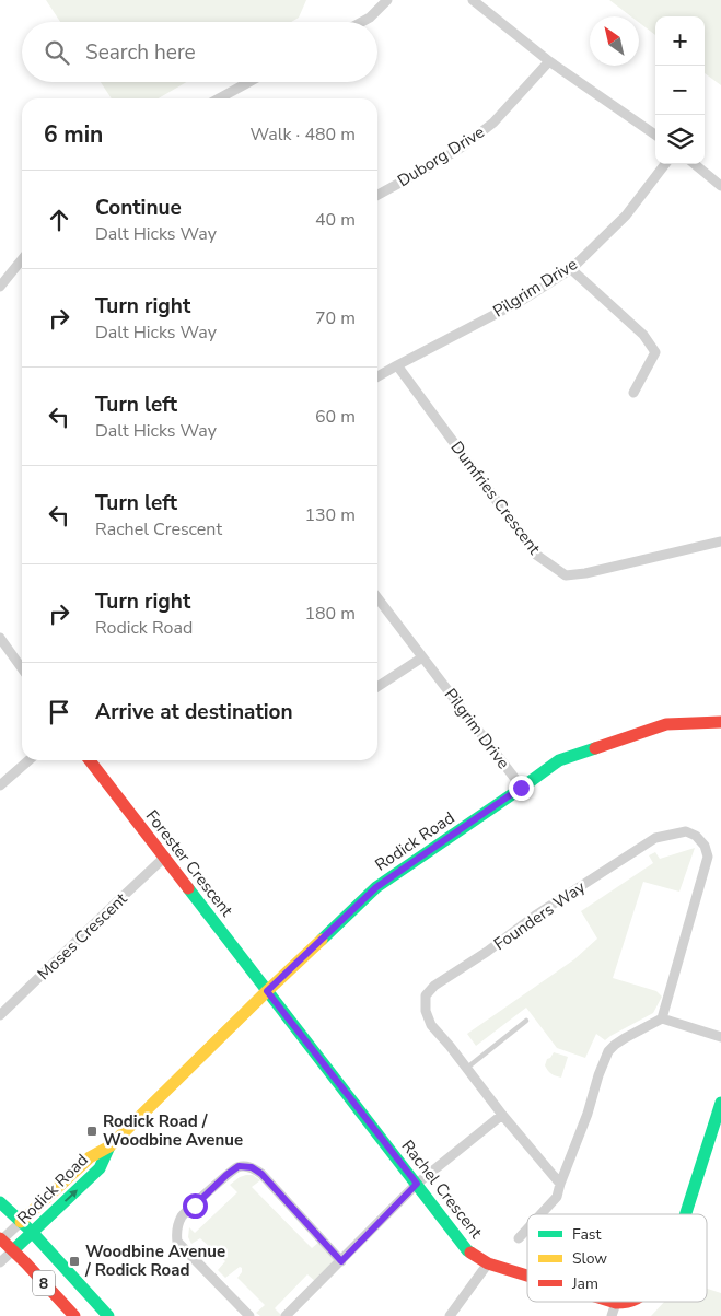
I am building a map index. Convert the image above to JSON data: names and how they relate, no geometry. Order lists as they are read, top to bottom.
{
  "streets": {
    "main road": [
      "Rodick Road",
      "Forester Crescent",
      "Rachel Crescent",
      "8"
    ],
    "street": [
      "Duborg Drive",
      "Pilgrim Drive",
      "Dumfries Crescent",
      "Founders Way",
      "Moses Crescent"
    ]
  },
  "crossings": [
    ["Pilgrim Drive", "Dumfries Crescent"],
    ["Pilgrim Drive", "Rodick Road"],
    ["Rodick Road", "Forester Crescent"],
    ["Rodick Road", "Rachel Crescent"],
    ["Rodick Road", "8"],
    ["Forester Crescent", "Moses Crescent"],
    ["Forester Crescent", "Rachel Crescent"]
  ],
  "places": {
    "transit": ["Rodick Road / Woodbine Avenue", "Woodbine Avenue / Rodick Road"]
  },
  "legend": ["Fast", "Slow", "Jam"],
  "north": "top left",
  "page": {
    "map_buttons": ["+", "−"],
    "search": "Search here",
    "heading": ["6 min", "Walk · 480 m"],
    "list": [
      ["Continue", "Dalt Hicks Way", "40 m"],
      ["Turn right", "Dalt Hicks Way", "70 m"],
      ["Turn left", "Dalt Hicks Way", "60 m"],
      ["Turn left", "Rachel Crescent", "130 m"],
      ["Turn right", "Rodick Road", "180 m"],
      "Arrive at destination"
    ]
  }
}
